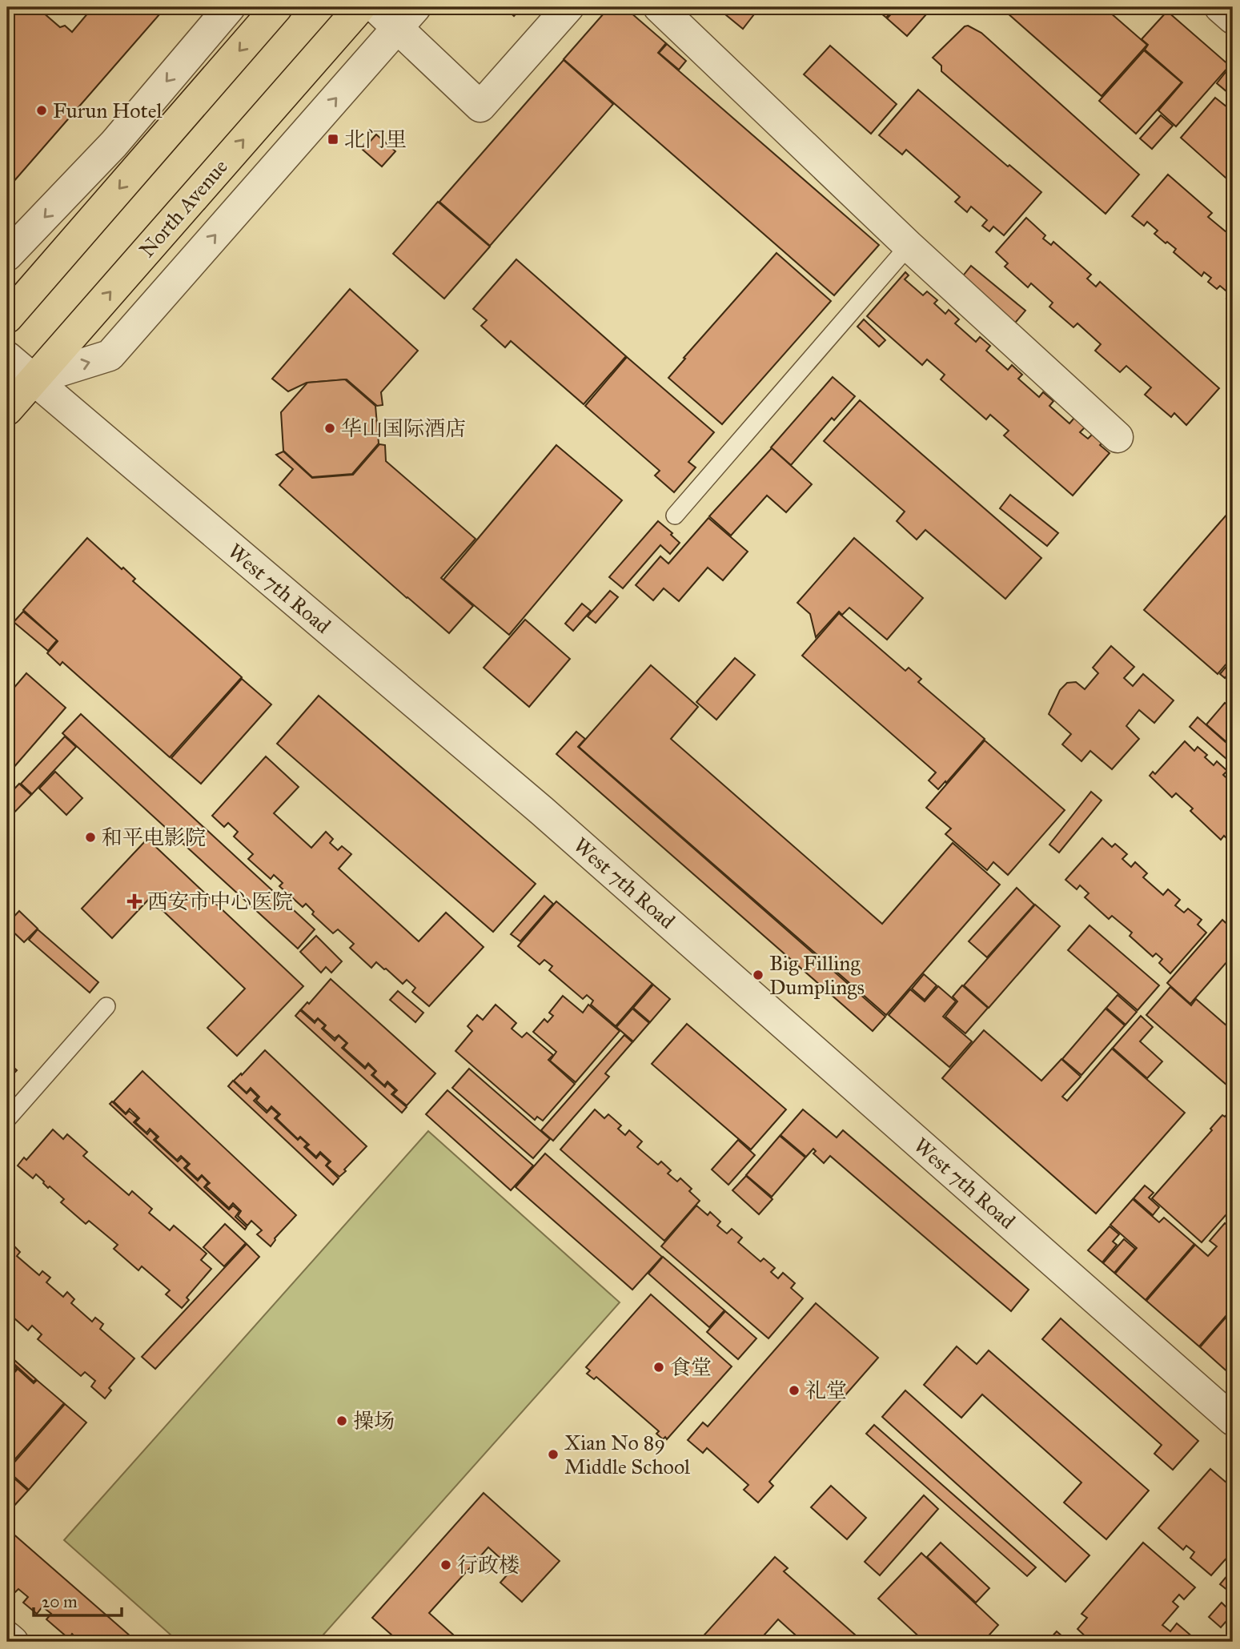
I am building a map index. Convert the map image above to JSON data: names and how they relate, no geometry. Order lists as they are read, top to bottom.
{
  "streets": {
    "main road": ["North Avenue"],
    "street": ["West 7th Road"]
  },
  "crossings": [
    ["North Avenue", "West 7th Road"]
  ],
  "places": {
    "other": [
      "Furun Hotel",
      "华山国际酒店",
      "和平电影院",
      "Big Filling Dumplings",
      "食堂",
      "礼堂",
      "操场",
      "Xian No 89 Middle School",
      "行政楼"
    ],
    "transit": ["北门里"],
    "health": ["西安市中心医院"]
  },
  "scale_bar": "20 m"
}
